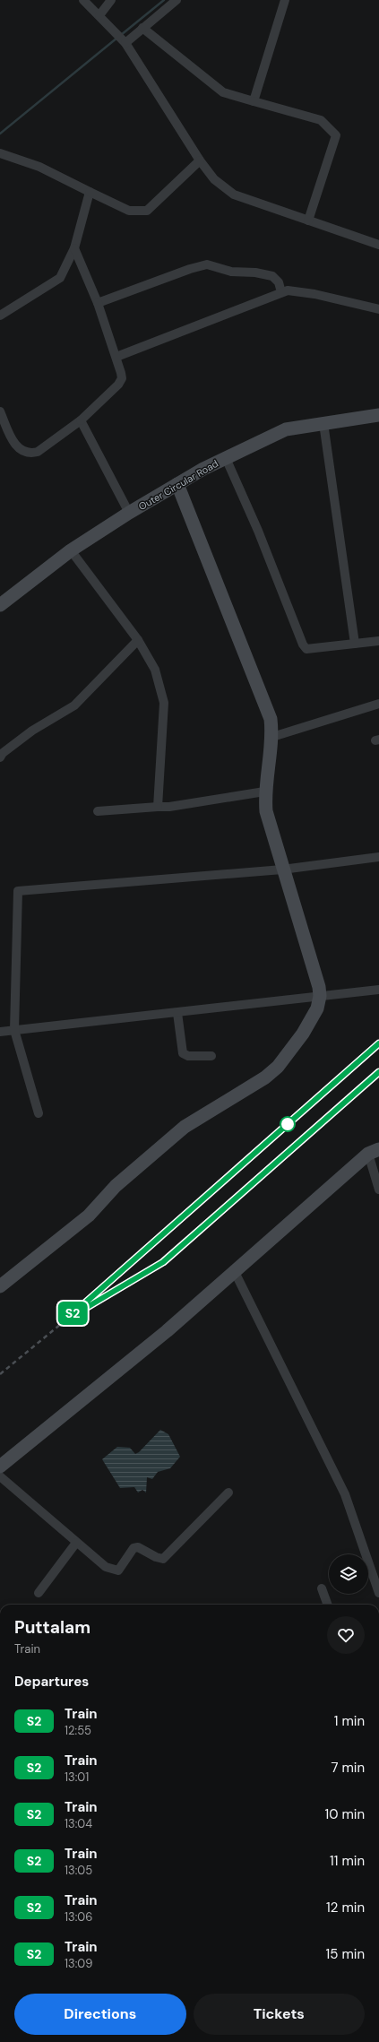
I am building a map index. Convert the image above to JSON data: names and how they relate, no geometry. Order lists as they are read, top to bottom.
{
  "streets": {
    "street": ["Outer Circular Road"]
  },
  "page": {
    "on_map": "S2",
    "heading": [
      ["Puttalam", "Train"],
      "Departures"
    ],
    "list": [
      {
        "mark": "S2",
        "name": "Train",
        "note": "12:55",
        "value": "1 min"
      },
      {
        "mark": "S2",
        "name": "Train",
        "note": "13:01",
        "value": "7 min"
      },
      {
        "mark": "S2",
        "name": "Train",
        "note": "13:04",
        "value": "10 min"
      },
      {
        "mark": "S2",
        "name": "Train",
        "note": "13:05",
        "value": "11 min"
      },
      {
        "mark": "S2",
        "name": "Train",
        "note": "13:06",
        "value": "12 min"
      },
      {
        "mark": "S2",
        "name": "Train",
        "note": "13:09",
        "value": "15 min"
      }
    ],
    "buttons": ["Directions", "Tickets"]
  }
}
